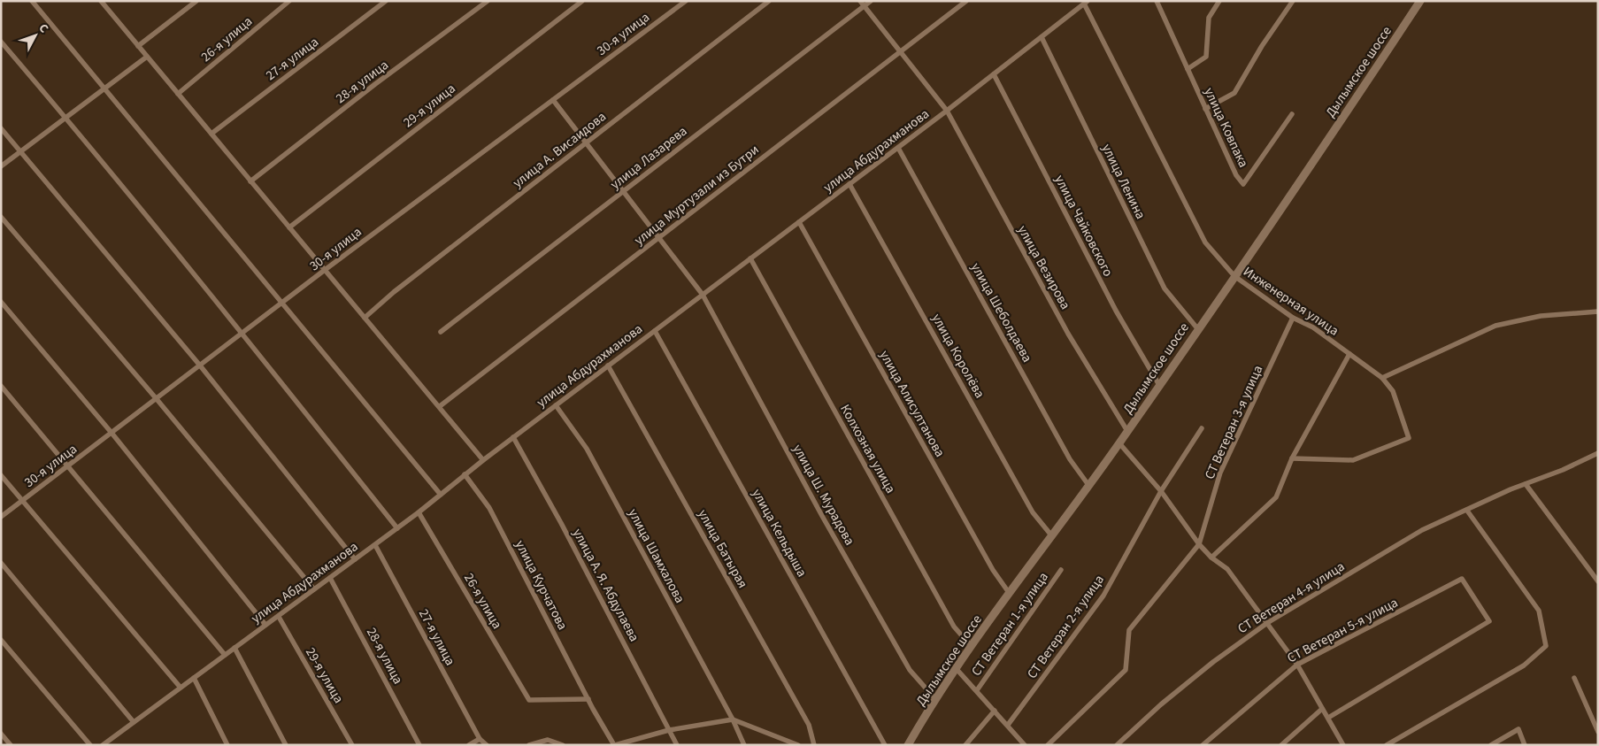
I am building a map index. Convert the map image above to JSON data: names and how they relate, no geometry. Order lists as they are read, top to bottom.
{
  "streets": {
    "main road": ["Дылымское шоссе"],
    "street": [
      "30-я улица",
      "26-я улица",
      "27-я улица",
      "28-я улица",
      "29-я улица",
      "улица Ковпака",
      "улица А. Висаидова",
      "улица Абдурахманова",
      "улица Лазарева",
      "улица Ленина",
      "улица Муртузали из Бутри",
      "улица Чайковского",
      "улица Везирова",
      "Инженерная улица",
      "улица Шеболдаева",
      "улица Королёва",
      "улица Алисултанова",
      "СТ Ветеран 3-я улица",
      "Колхозная улица",
      "улица Ш. Мурадова",
      "улица Кельдыша",
      "улица Батырая",
      "улица Шамхалова",
      "улица Курчатова",
      "улица А. Я. Абдулаева",
      "СТ Ветеран 4-я улица",
      "СТ Ветеран 1-я улица",
      "СТ Ветеран 2-я улица",
      "СТ Ветеран 5-я улица"
    ]
  },
  "crossings": [
    ["30-я улица", "улица Ш. Мурадова"],
    ["26-я улица", "улица Абдурахманова"],
    ["26-я улица", "улица Курчатова"],
    ["27-я улица", "улица Абдурахманова"],
    ["Дылымское шоссе", "улица Ленина"],
    ["Дылымское шоссе", "улица Чайковского"],
    ["Дылымское шоссе", "улица Везирова"],
    ["Дылымское шоссе", "Инженерная улица"],
    ["Дылымское шоссе", "улица Шеболдаева"],
    ["Дылымское шоссе", "улица Королёва"],
    ["Дылымское шоссе", "улица Алисултанова"],
    ["Дылымское шоссе", "Колхозная улица"],
    ["Дылымское шоссе", "улица Ш. Мурадова"],
    ["28-я улица", "улица Абдурахманова"],
    ["29-я улица", "улица Абдурахманова"],
    ["улица А. Висаидова", "улица Ш. Мурадова"],
    ["улица Абдурахманова", "улица Ленина"],
    ["улица Абдурахманова", "улица Чайковского"],
    ["улица Абдурахманова", "улица Везирова"],
    ["улица Абдурахманова", "Инженерная улица"],
    ["улица Абдурахманова", "улица Шеболдаева"],
    ["улица Абдурахманова", "улица Королёва"],
    ["улица Абдурахманова", "улица Алисултанова"],
    ["улица Абдурахманова", "Колхозная улица"],
    ["улица Абдурахманова", "улица Ш. Мурадова"],
    ["улица Абдурахманова", "улица Кельдыша"],
    ["улица Абдурахманова", "улица Батырая"],
    ["улица Абдурахманова", "улица Шамхалова"],
    ["улица Абдурахманова", "улица Курчатова"],
    ["улица Абдурахманова", "улица А. Я. Абдулаева"],
    ["улица Лазарева", "улица Везирова"],
    ["улица Лазарева", "улица Ш. Мурадова"],
    ["улица Муртузали из Бутри", "улица Везирова"],
    ["улица Муртузали из Бутри", "улица Ш. Мурадова"],
    ["Инженерная улица", "СТ Ветеран 3-я улица"]
  ],
  "north": "top right"
}
